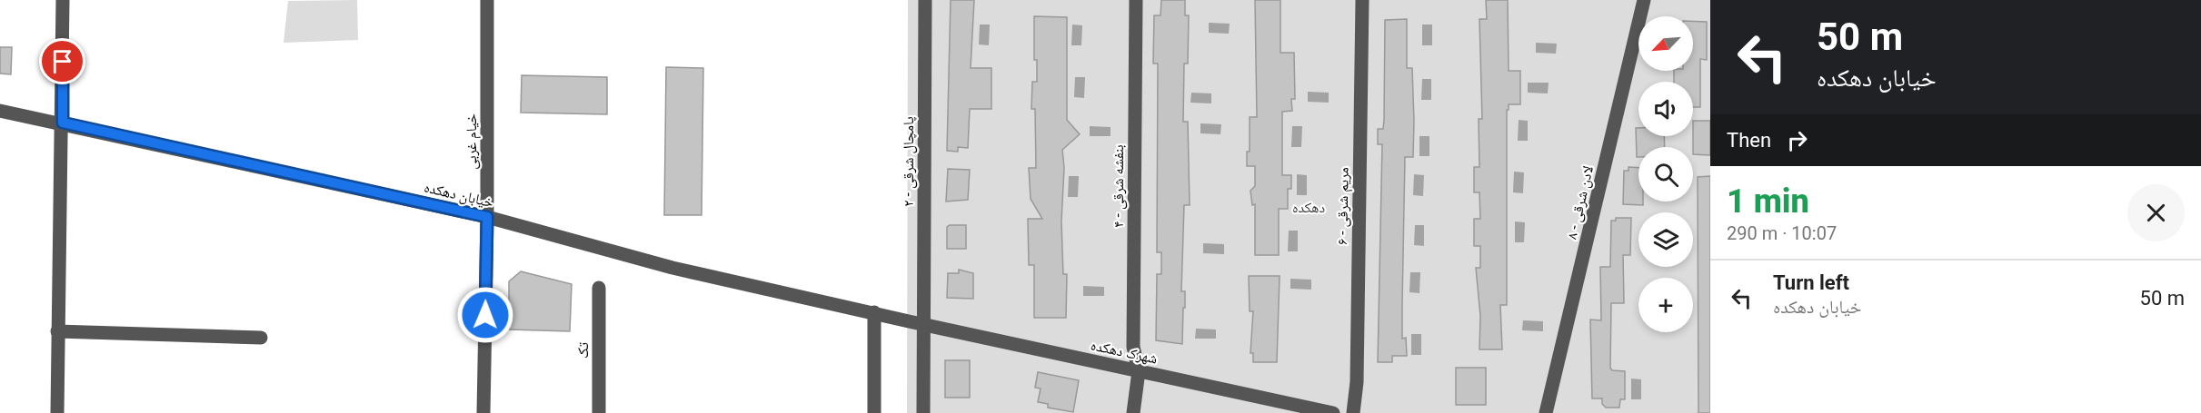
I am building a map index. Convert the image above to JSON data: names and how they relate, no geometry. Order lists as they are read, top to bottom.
{
  "streets": {
    "street": [
      "خیام غربی",
      "پامچال شرقی - ۲",
      "بنفشه شرقی - ۴",
      "خیابان دهکده",
      "لادن شرقی - ۸",
      "مریم شرقی - ۶",
      "تک",
      "شهرک دهکده"
    ]
  },
  "crossings": [
    ["خیام غربی", "خیابان دهکده"],
    ["پامچال شرقی - ۲", "شهرک دهکده"],
    ["بنفشه شرقی - ۴", "شهرک دهکده"],
    ["خیابان دهکده", "شهرک دهکده"]
  ],
  "parks": ["دهکده"],
  "north": "bottom left",
  "page": {
    "turn": ["50 m", "خیابان دهکده"],
    "map_buttons": "+",
    "then": "Then",
    "heading": ["1 min", "290 m · 10:07"],
    "list": [
      {
        "name": "Turn left",
        "note": "خیابان دهکده",
        "value": "50 m"
      }
    ]
  }
}
